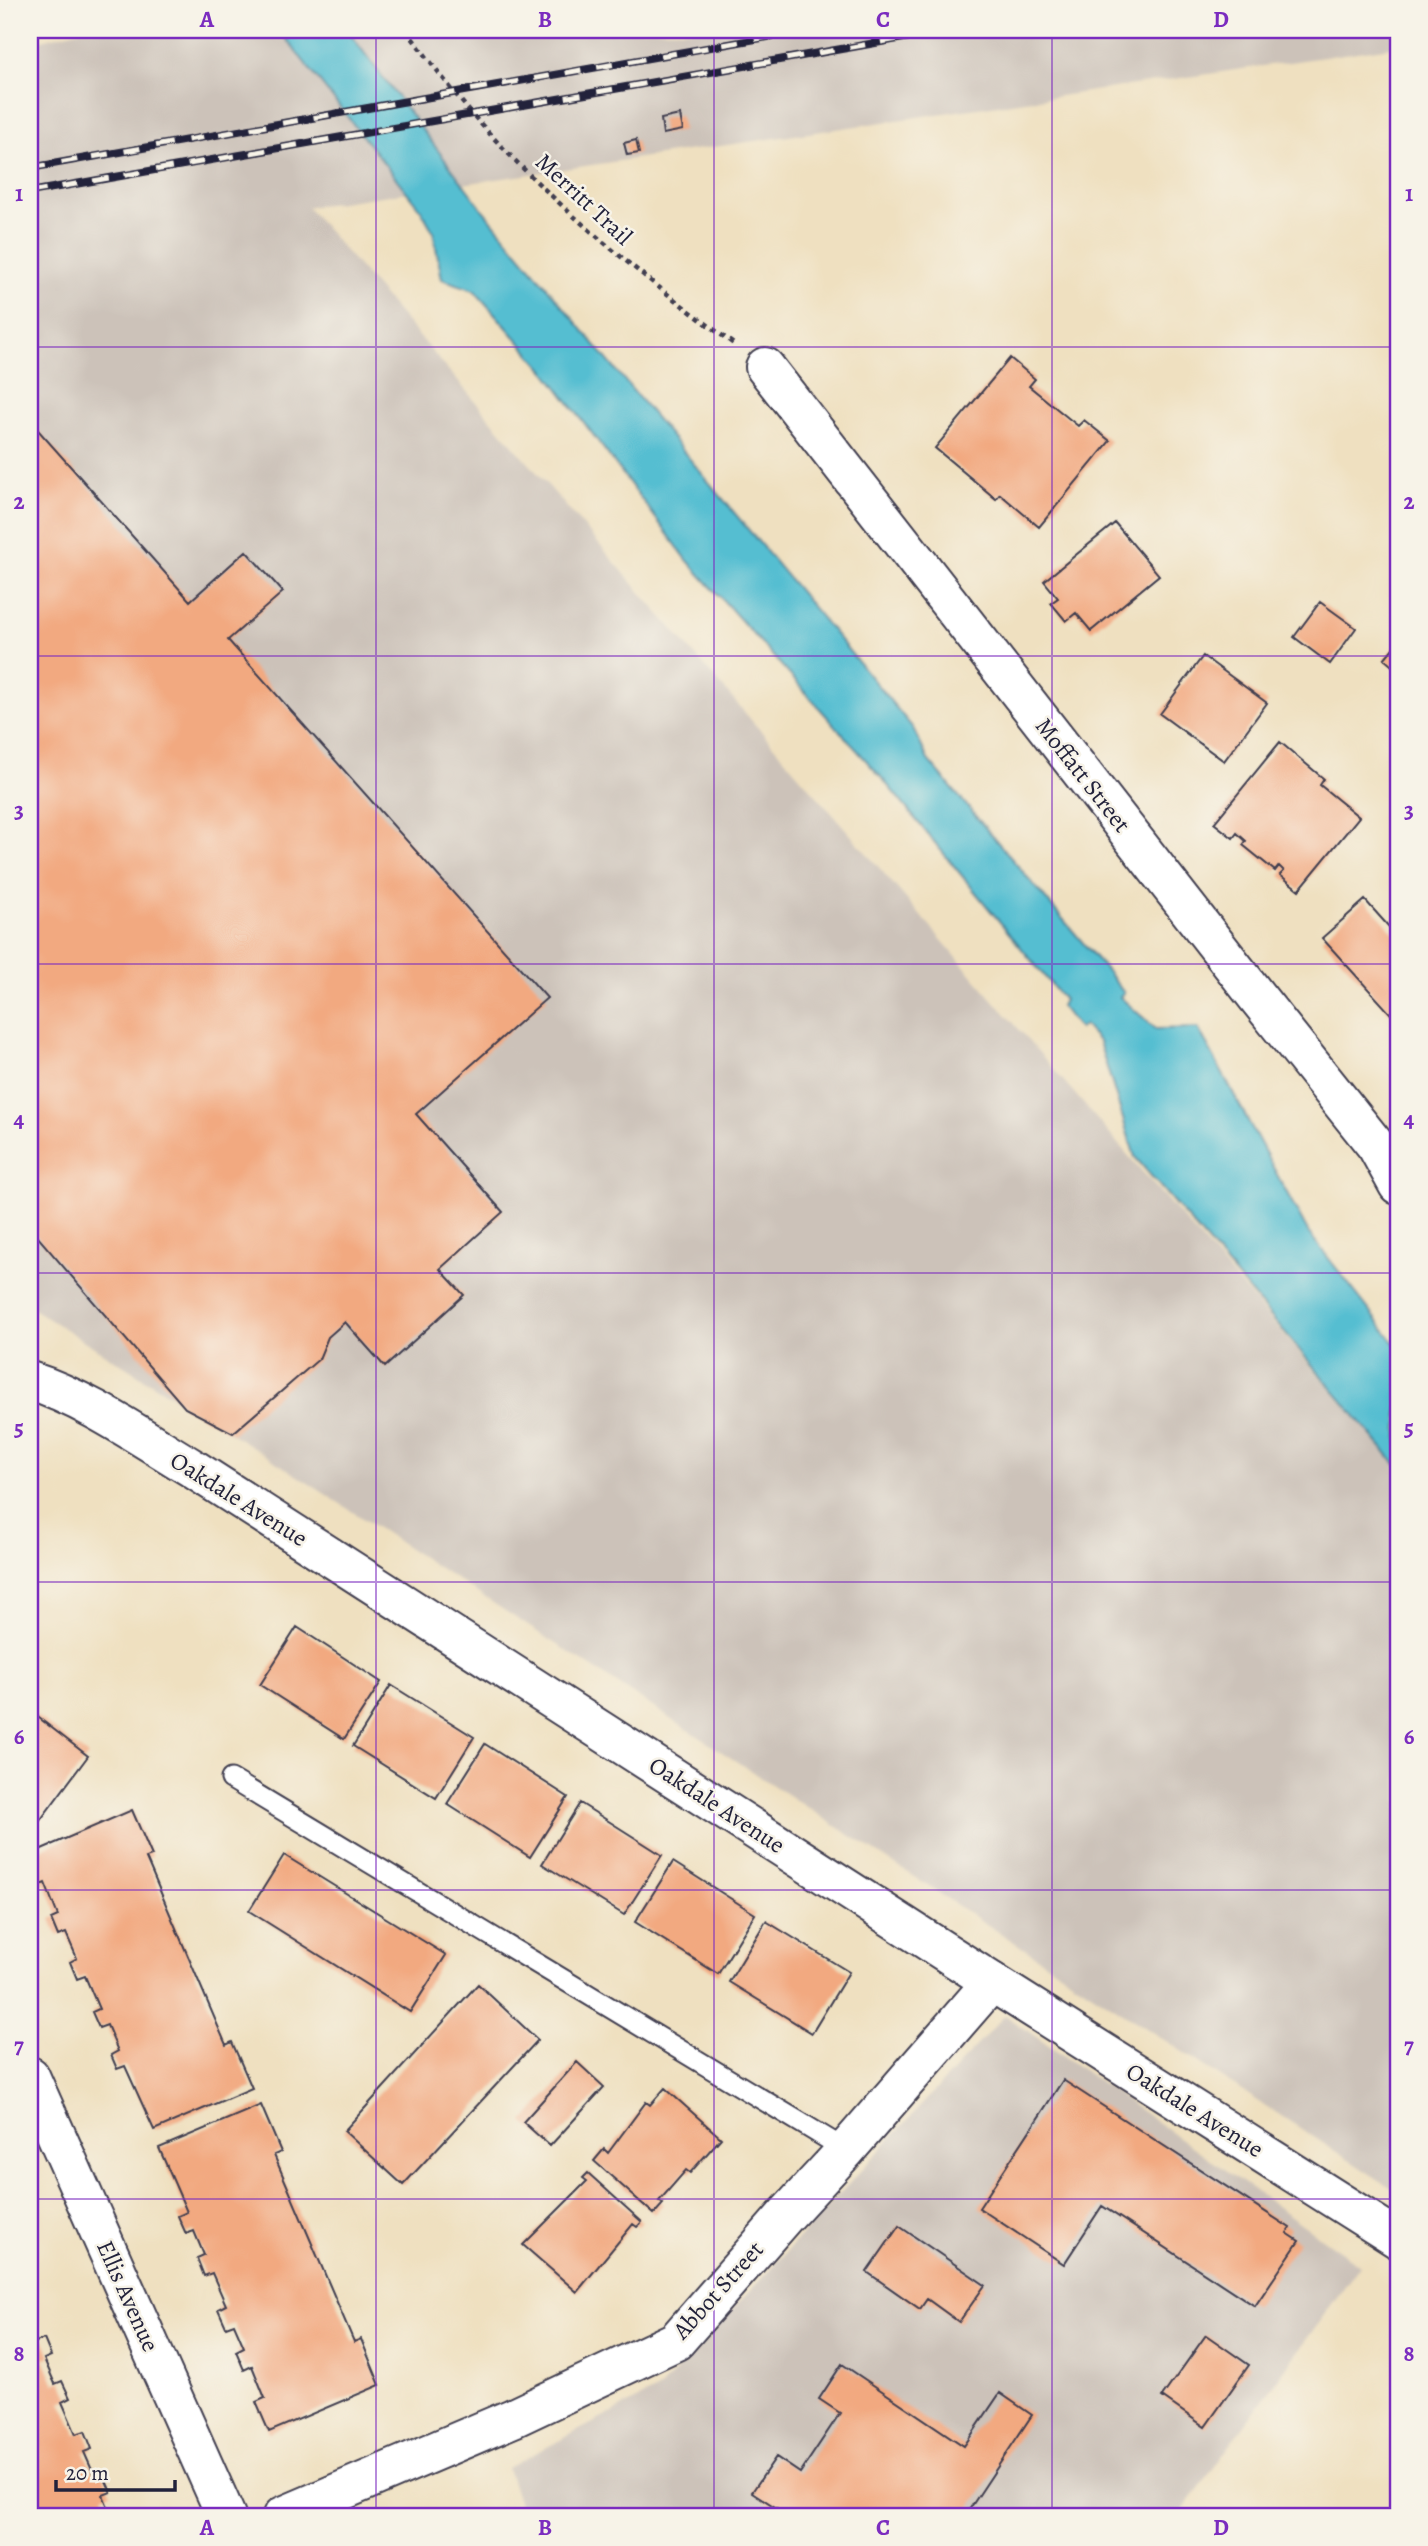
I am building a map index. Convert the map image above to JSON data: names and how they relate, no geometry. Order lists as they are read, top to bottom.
{
  "streets": {
    "street": [
      "Moffatt Street",
      "Oakdale Avenue",
      "Abbot Street",
      "Ellis Avenue"
    ],
    "path": ["Merritt Trail"]
  },
  "crossings": [
    ["Merritt Trail", "Moffatt Street"],
    ["Oakdale Avenue", "Abbot Street"]
  ],
  "scale_bar": "20 m",
  "grid": {
    "columns": [
      "A",
      "B",
      "C",
      "D"
    ],
    "rows": [
      "1",
      "2",
      "3",
      "4",
      "5",
      "6",
      "7",
      "8"
    ]
  }
}
